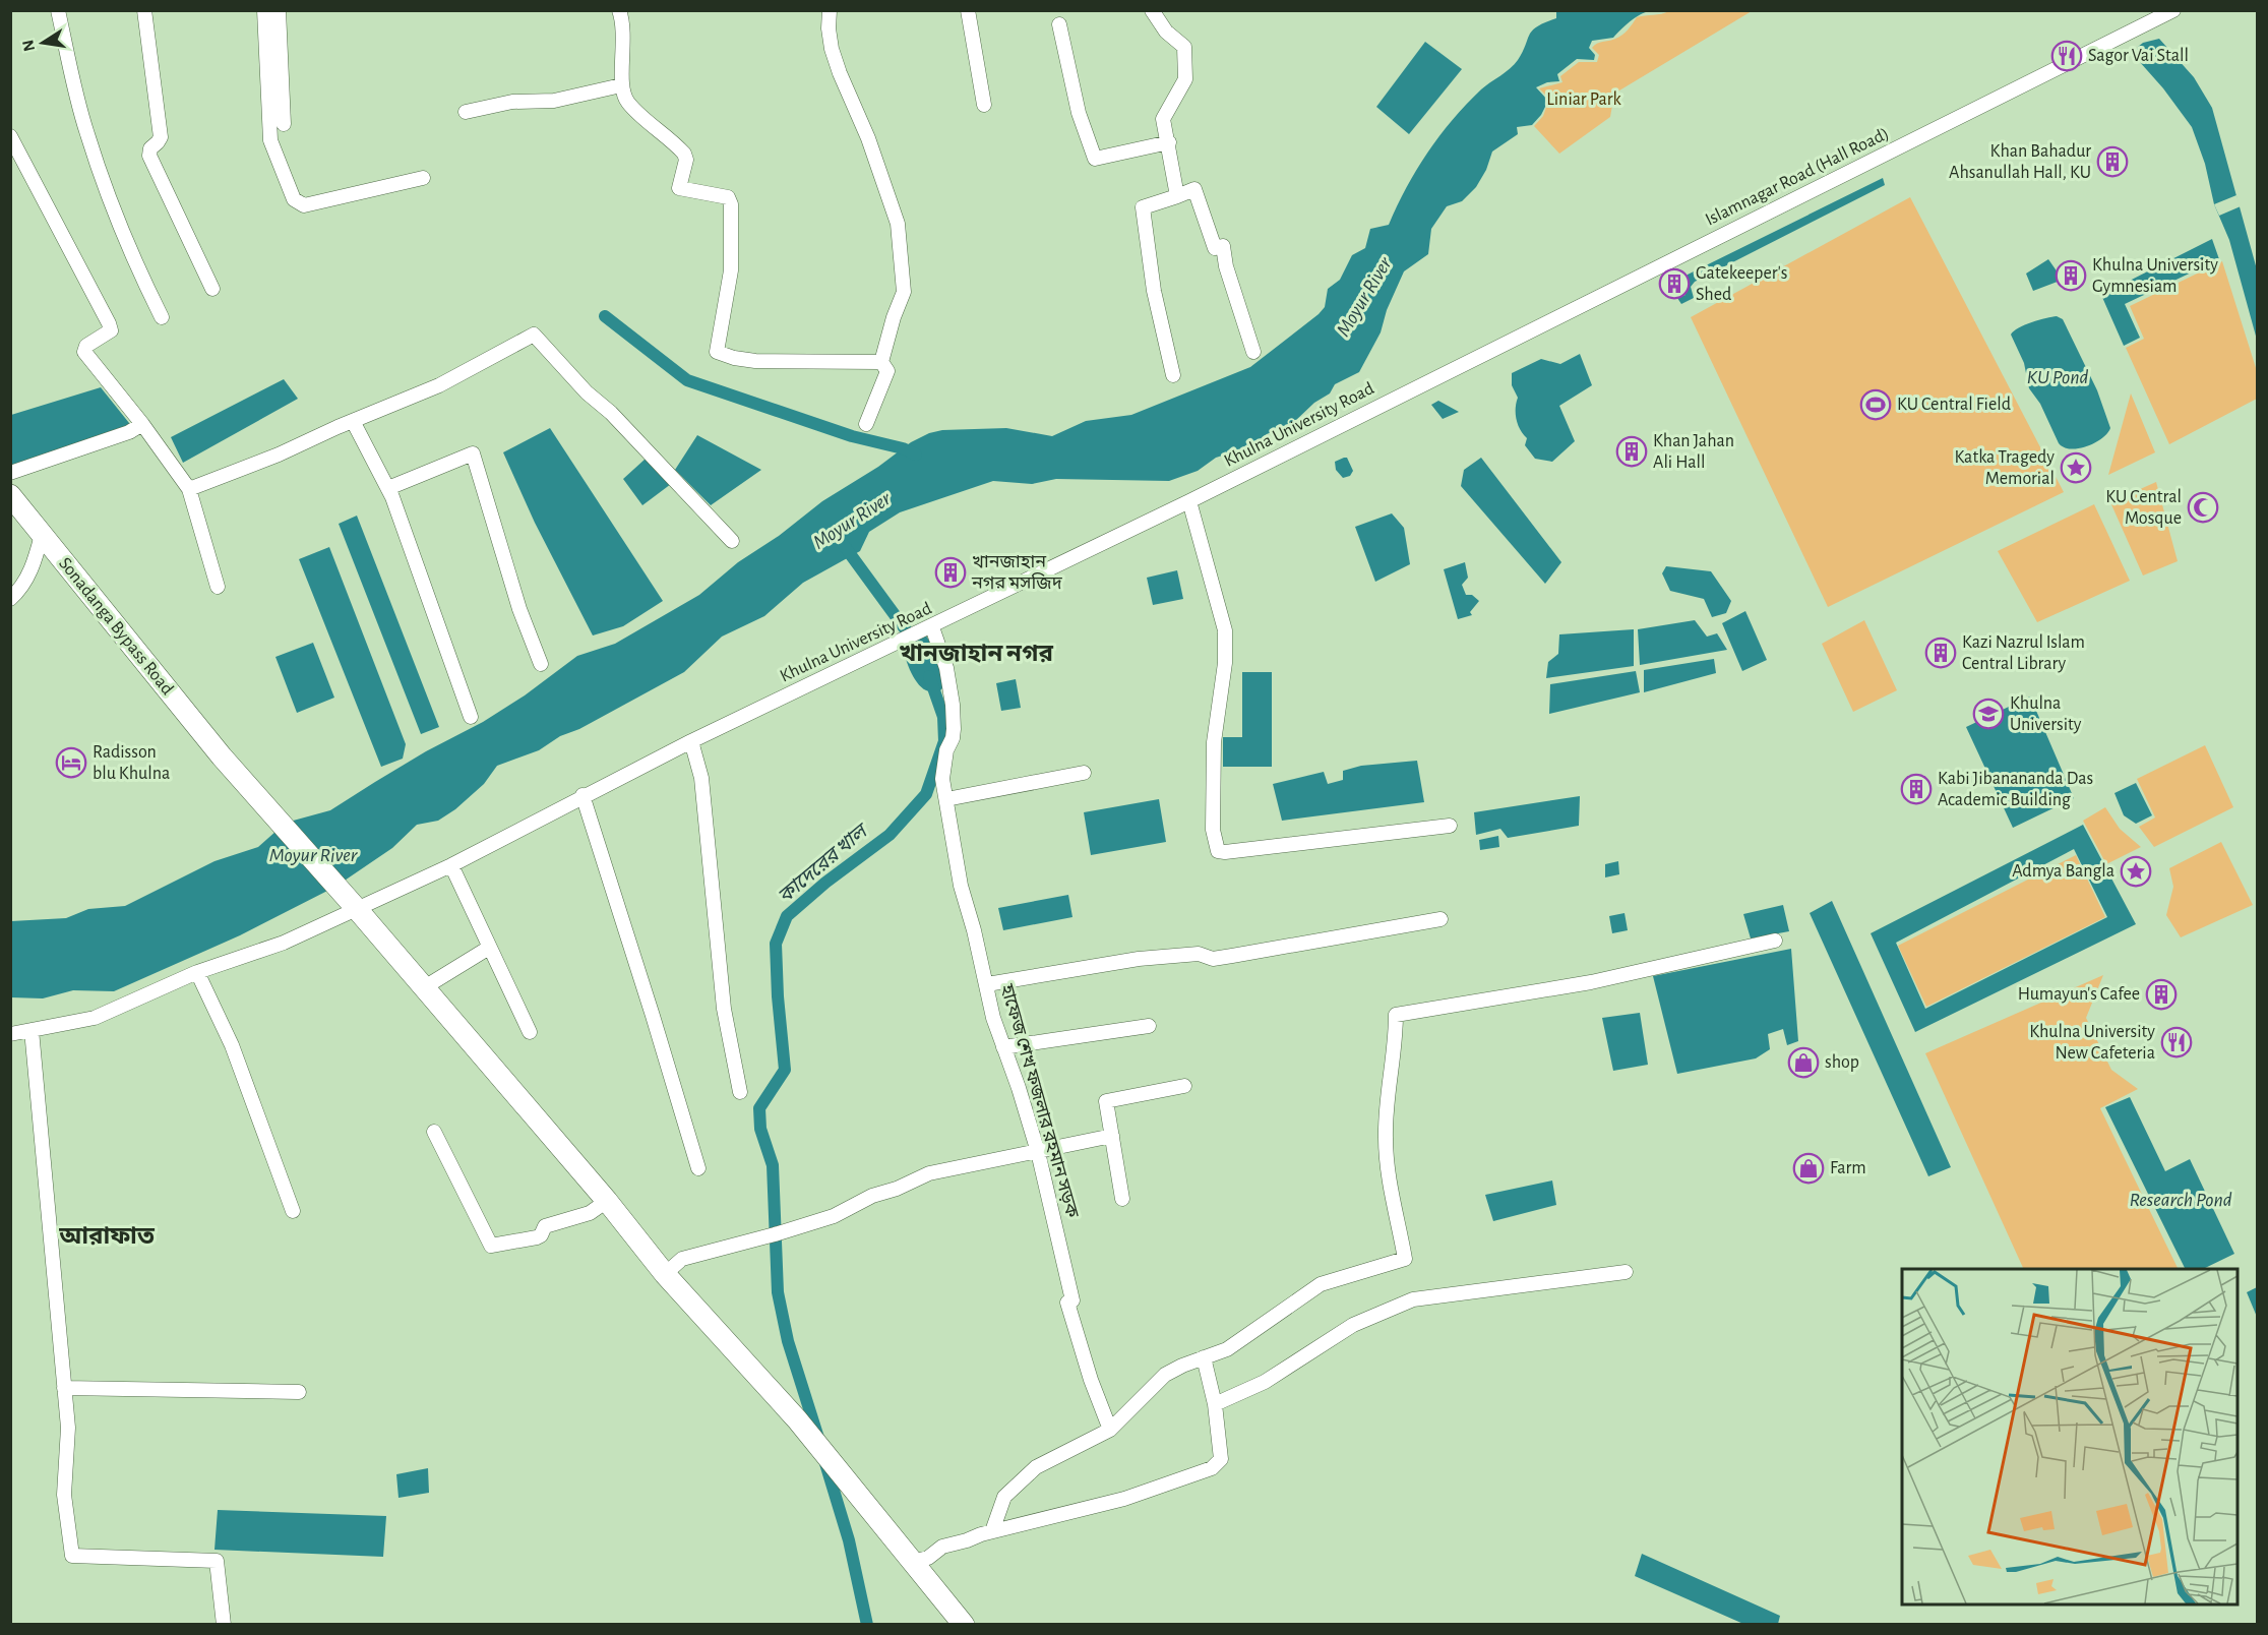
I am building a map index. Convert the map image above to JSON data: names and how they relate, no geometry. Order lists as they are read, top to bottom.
{
  "streets": {
    "main road": ["Sonadanga Bypass Road"],
    "street": ["Islamnagar Road (Hall Road)", "Khulna University Road", "হাফেজ শেখ ফজলার রহমান সড়ক"]
  },
  "crossings": [
    ["Islamnagar Road (Hall Road)", "Khulna University Road"],
    ["Khulna University Road", "Sonadanga Bypass Road"],
    ["Khulna University Road", "হাফেজ শেখ ফজলার রহমান সড়ক"]
  ],
  "districts": ["খানজাহান নগর", "আরাফাত"],
  "water": [
    "Moyur River",
    "KU Pond",
    "কাদেরের খাল",
    "Research Pond"
  ],
  "parks": ["Liniar Park"],
  "places": {
    "restaurant": ["Sagor Vai Stall", "Khulna University New Cafeteria"],
    "building": [
      "Khan Bahadur Ahsanullah Hall, KU",
      "Khulna University Gymnesiam",
      "Gatekeeper's Shed",
      "Khan Jahan Ali Hall",
      "খানজাহান নগর মসজিদ",
      "Kazi Nazrul Islam Central Library",
      "Kabi Jibanananda Das Academic Building",
      "Humayun's Cafee"
    ],
    "sports": ["KU Central Field"],
    "place": ["Katka Tragedy Memorial", "Admya Bangla"],
    "mosque": ["KU Central Mosque"],
    "school or university": ["Khulna University"],
    "hotel": ["Radisson blu Khulna"],
    "shop": ["shop", "Farm"]
  },
  "north": "left"
}
